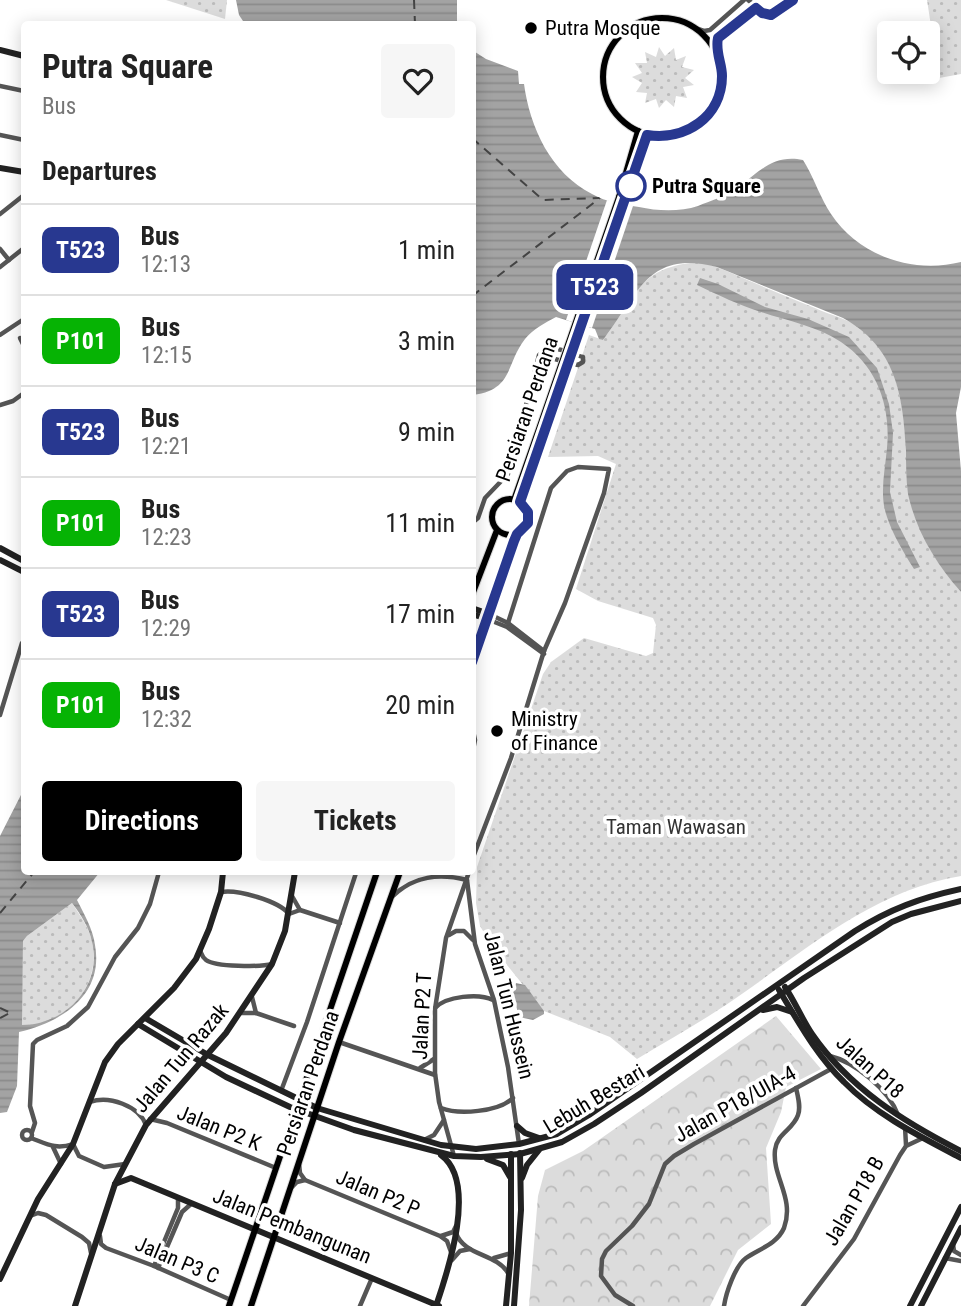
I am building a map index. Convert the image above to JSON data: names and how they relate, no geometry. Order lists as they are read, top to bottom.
{
  "streets": {
    "main road": ["Persiaran Perdana"],
    "street": [
      "Jalan Tun Hussein",
      "Jalan P2 T",
      "Jalan Tun Razak",
      "Jalan P18",
      "Lebuh Bestari",
      "Jalan P18/UIA-4",
      "Jalan P2 K",
      "Jalan P2 P",
      "Jalan P18 B",
      "Jalan Pembangunan",
      "Jalan P3 C"
    ]
  },
  "crossings": [
    ["Persiaran Perdana", "Lebuh Bestari"],
    ["Persiaran Perdana", "Jalan P2 K"],
    ["Persiaran Perdana", "Jalan P2 P"],
    ["Persiaran Perdana", "Jalan Pembangunan"],
    ["Persiaran Perdana", "Jalan P3 C"],
    ["Jalan Tun Hussein", "Jalan P2 T"],
    ["Jalan Tun Hussein", "Lebuh Bestari"],
    ["Jalan P2 T", "Lebuh Bestari"],
    ["Jalan Tun Razak", "Lebuh Bestari"],
    ["Jalan Tun Razak", "Jalan P2 K"],
    ["Jalan Tun Razak", "Jalan P3 C"],
    ["Jalan P18", "Lebuh Bestari"],
    ["Jalan P18", "Jalan P18/UIA-4"],
    ["Jalan P18", "Jalan P18 B"]
  ],
  "parks": ["Taman Wawasan"],
  "places": ["Putra Mosque", "Putra Square", "Ministry of Finance"],
  "lines": ["bus line T523"],
  "page": {
    "on_map": "T523",
    "heading": [
      ["Putra Square", "Bus"],
      "Departures"
    ],
    "list": [
      {
        "mark": "T523",
        "name": "Bus",
        "note": "12:13",
        "value": "1 min"
      },
      {
        "mark": "P101",
        "name": "Bus",
        "note": "12:15",
        "value": "3 min"
      },
      {
        "mark": "T523",
        "name": "Bus",
        "note": "12:21",
        "value": "9 min"
      },
      {
        "mark": "P101",
        "name": "Bus",
        "note": "12:23",
        "value": "11 min"
      },
      {
        "mark": "T523",
        "name": "Bus",
        "note": "12:29",
        "value": "17 min"
      },
      {
        "mark": "P101",
        "name": "Bus",
        "note": "12:32",
        "value": "20 min"
      }
    ],
    "buttons": ["Directions", "Tickets"]
  }
}
